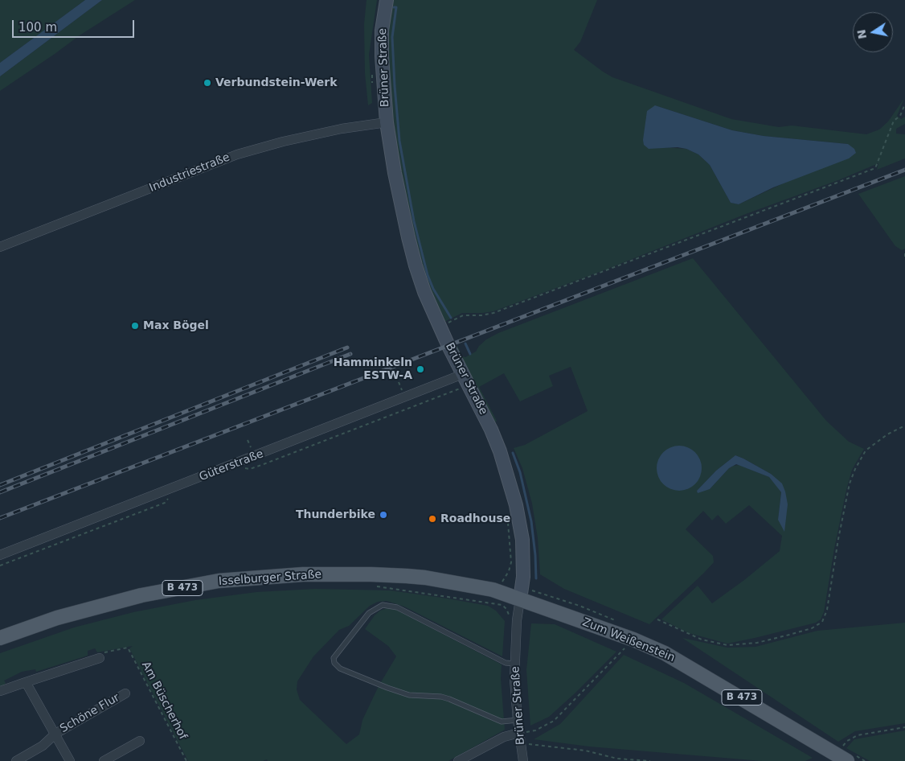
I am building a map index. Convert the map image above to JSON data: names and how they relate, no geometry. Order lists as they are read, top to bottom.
{
  "streets": {
    "main road": [
      "Brüner Straße",
      "Isselburger Straße",
      "B 473",
      "Zum Weißenstein"
    ],
    "street": ["Industriestraße", "Güterstraße", "Schöne Flur"],
    "path": ["Am Büscherhof"]
  },
  "crossings": [
    ["Brüner Straße", "Industriestraße"],
    ["Brüner Straße", "Güterstraße"],
    ["Brüner Straße", "Isselburger Straße"],
    ["Brüner Straße", "Zum Weißenstein"],
    ["Isselburger Straße", "Zum Weißenstein"]
  ],
  "places": [
    "Verbundstein-Werk",
    "Max Bögel",
    "Hamminkeln ESTW-A",
    "Thunderbike",
    "Roadhouse"
  ],
  "scale_bar": "100 m",
  "north": "left"
}
